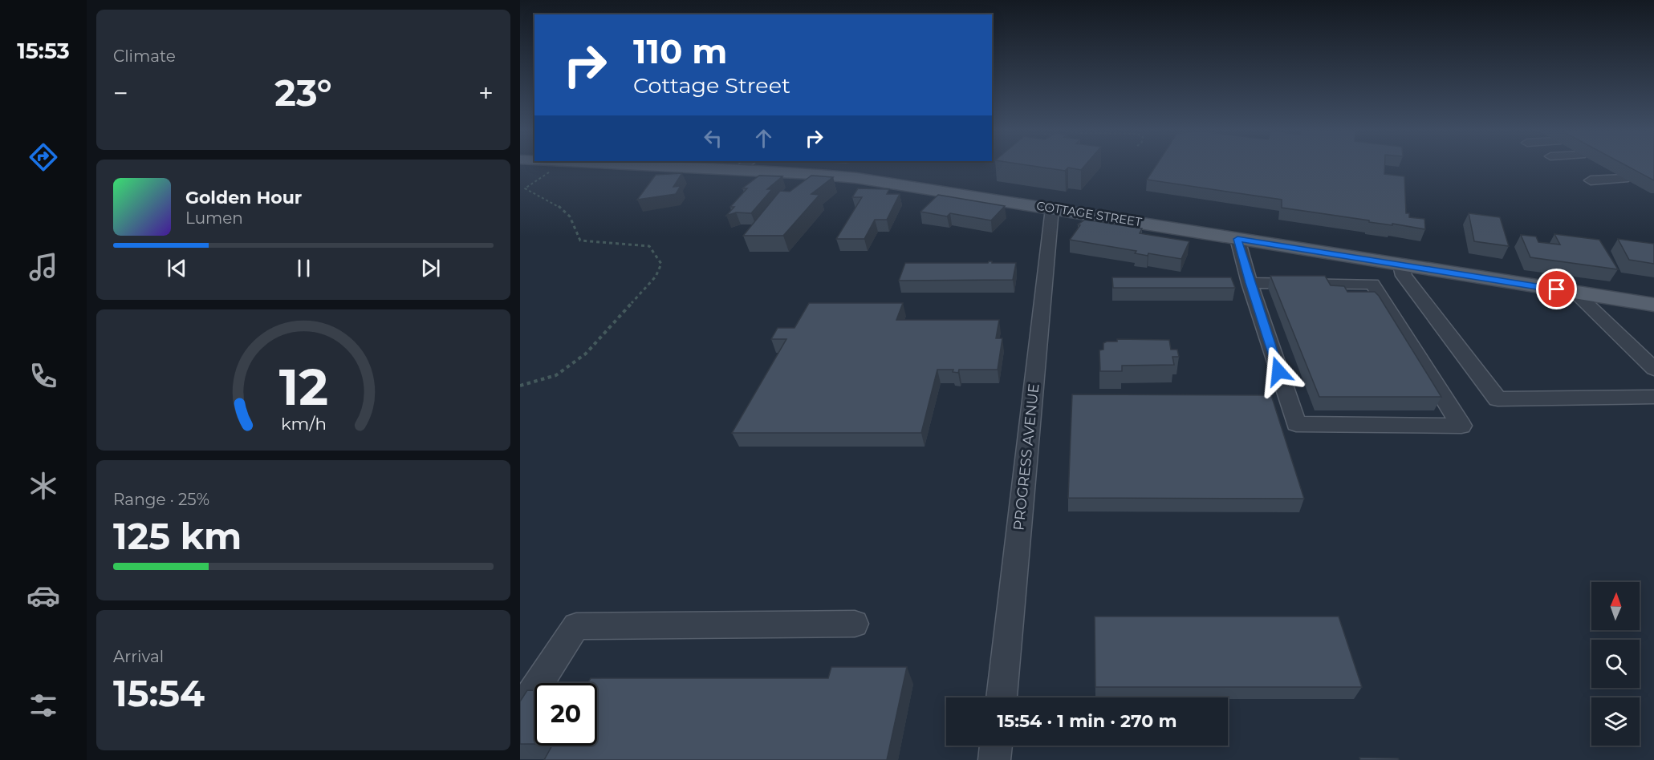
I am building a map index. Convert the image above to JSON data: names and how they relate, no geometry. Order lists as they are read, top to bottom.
{
  "streets": {
    "main road": ["COTTAGE STREET"],
    "street": ["PROGRESS AVENUE"]
  },
  "crossings": [
    ["COTTAGE STREET", "PROGRESS AVENUE"]
  ],
  "north": "top",
  "page": {
    "tabs": "15:53",
    "tile": [
      "Climate",
      ["Range · 25%", "125 km"],
      ["Arrival", "15:54"]
    ],
    "turn": ["110 m", "Cottage Street"],
    "heat": ["−", "23°", "+"],
    "song": ["Golden Hour", "Lumen"],
    "limit": "20",
    "trip": "15:54 · 1 min · 270 m",
    "gauge": ["12", "km/h"]
  }
}
